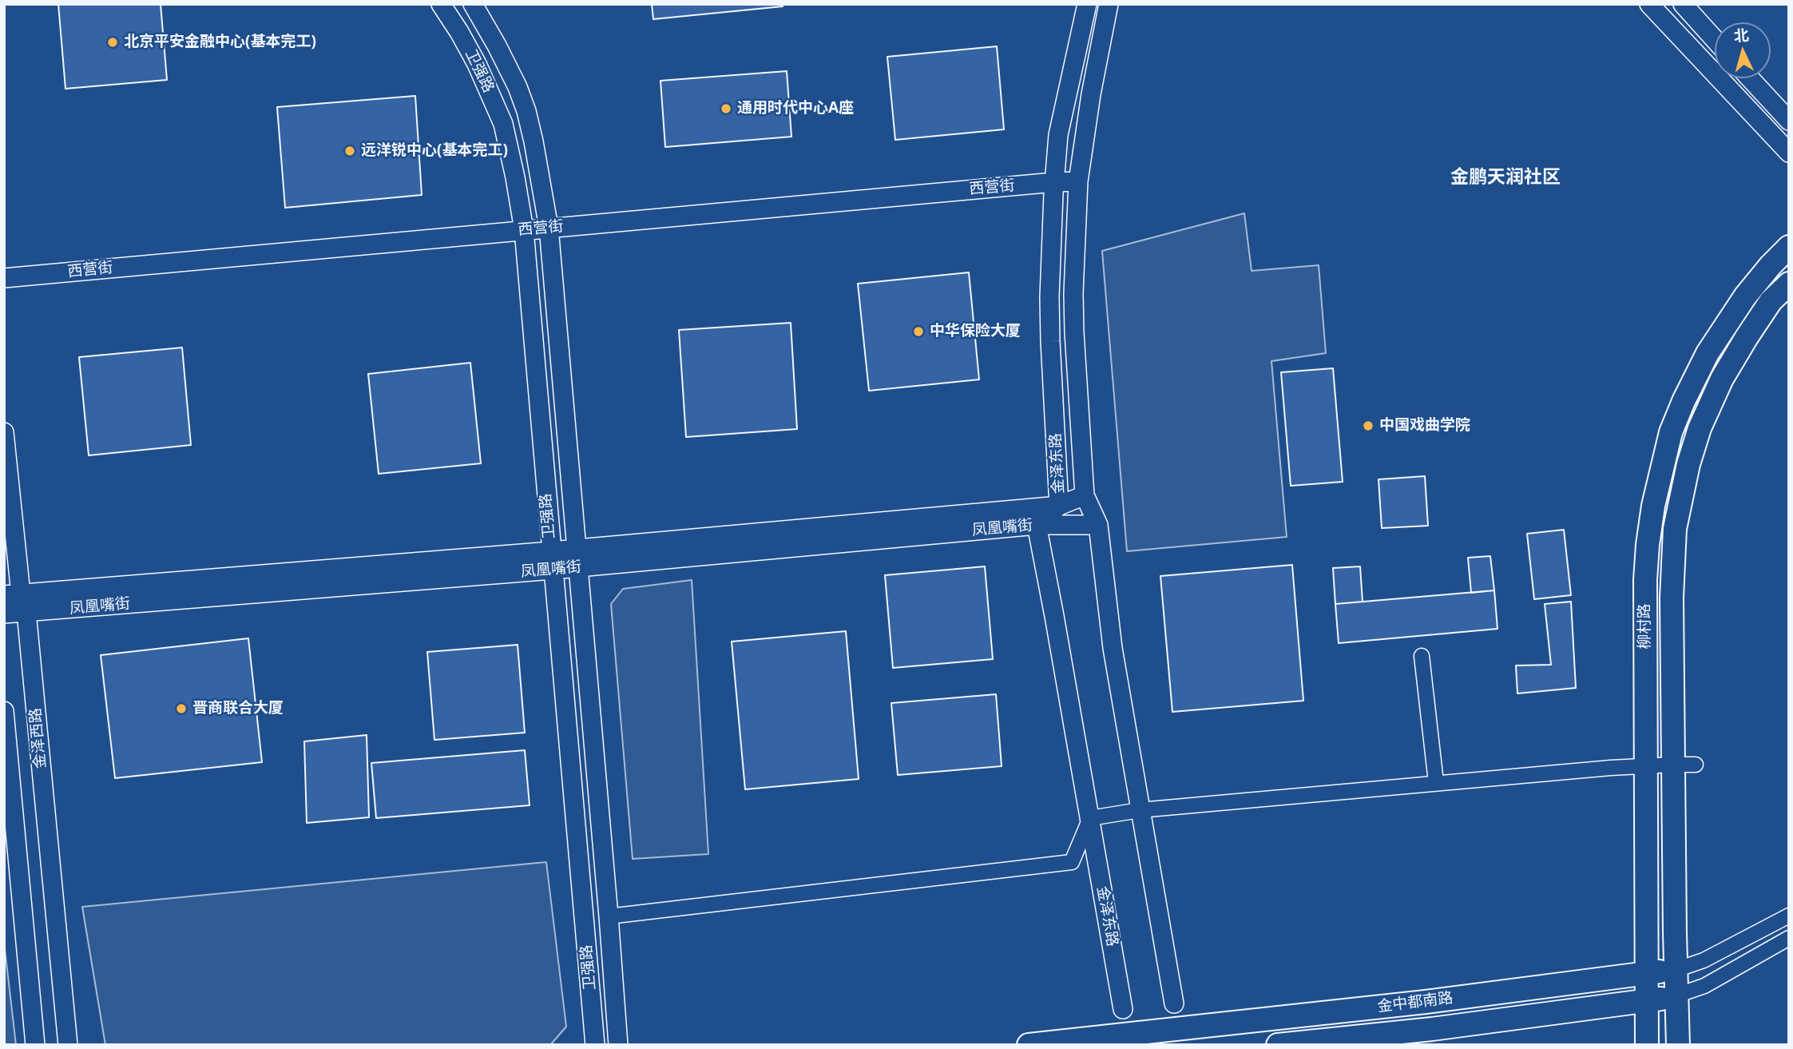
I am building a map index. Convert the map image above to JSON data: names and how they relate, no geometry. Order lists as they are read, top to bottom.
{
  "streets": {
    "main road": ["柳村路", "金中都南路"],
    "street": [
      "卫强路",
      "西营街",
      "金泽东路",
      "凤凰嘴街",
      "金泽西路"
    ]
  },
  "crossings": [
    ["卫强路", "西营街"],
    ["卫强路", "凤凰嘴街"],
    ["西营街", "金泽东路"],
    ["金泽东路", "凤凰嘴街"],
    ["凤凰嘴街", "金泽西路"],
    ["柳村路", "金中都南路"]
  ],
  "districts": ["金鹏天润社区"],
  "places": [
    "北京平安金融中心(基本完工)",
    "通用时代中心A座",
    "远洋锐中心(基本完工)",
    "中华保险大厦",
    "中国戏曲学院",
    "晋商联合大厦"
  ],
  "north": "top"
}
